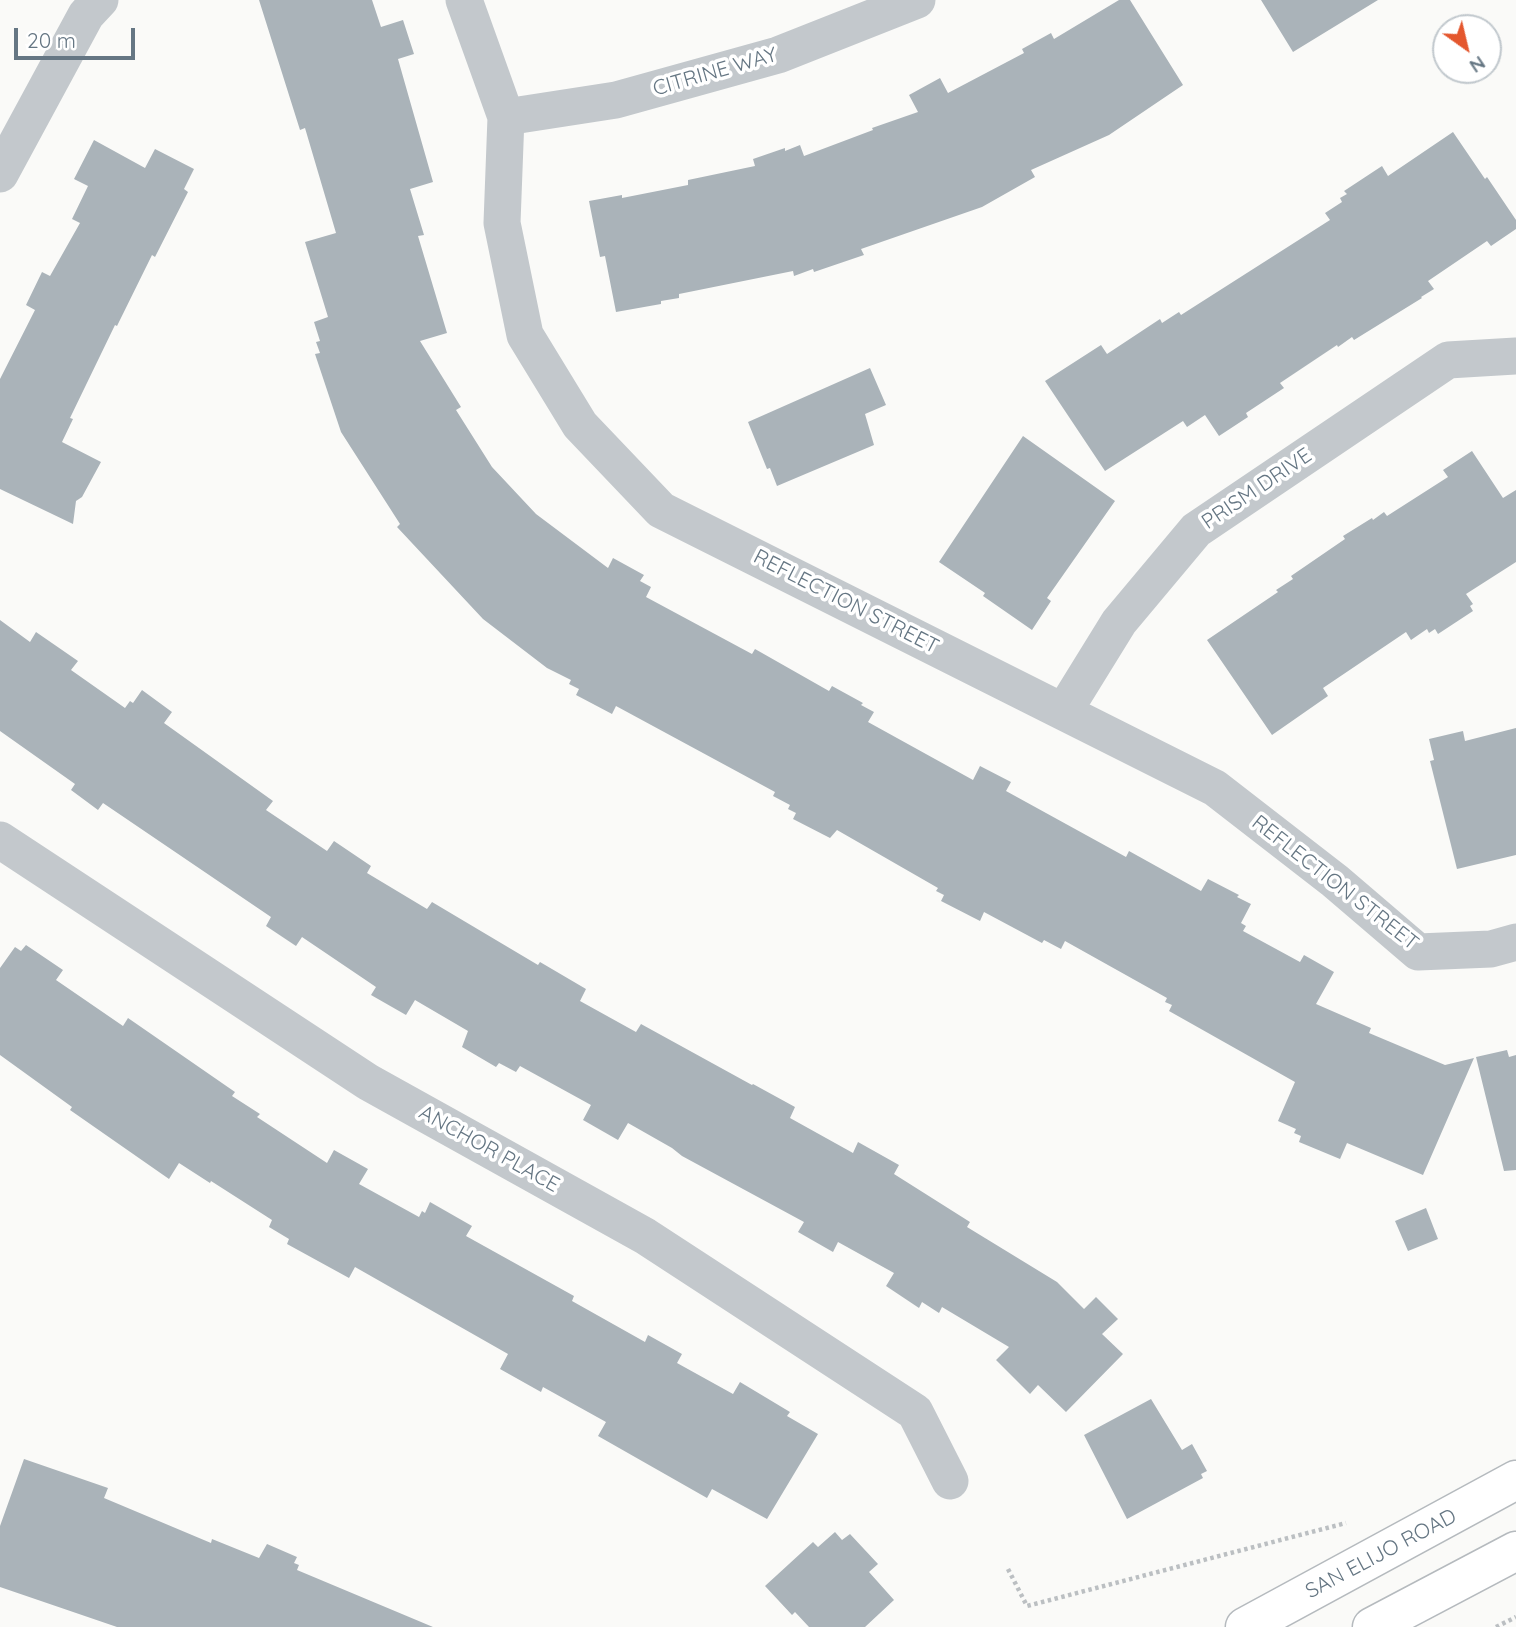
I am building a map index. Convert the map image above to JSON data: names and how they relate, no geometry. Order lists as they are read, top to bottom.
{
  "streets": {
    "main road": ["SAN ELIJO ROAD"],
    "street": [
      "CITRINE WAY",
      "PRISM DRIVE",
      "REFLECTION STREET",
      "ANCHOR PLACE"
    ]
  },
  "crossings": [
    ["CITRINE WAY", "REFLECTION STREET"],
    ["PRISM DRIVE", "REFLECTION STREET"]
  ],
  "scale_bar": "20 m",
  "north": "bottom right"
}
